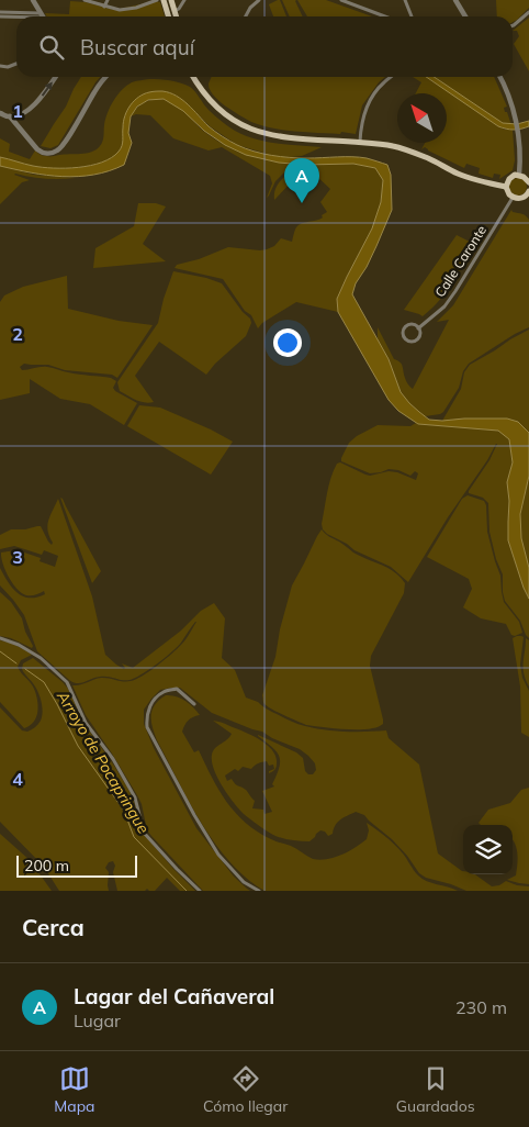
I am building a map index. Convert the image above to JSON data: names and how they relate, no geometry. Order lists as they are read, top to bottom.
{
  "streets": {
    "street": ["Calle Caronte"]
  },
  "water": ["Arroyo de Pocapringue"],
  "scale_bar": "200 m",
  "north": "top left",
  "page": {
    "search": "Buscar aquí",
    "pins": "A",
    "scale": "200 m",
    "heading": "Cerca",
    "list": [
      {
        "mark": "A",
        "name": "Lagar del Cañaveral",
        "note": "Lugar",
        "value": "230 m"
      }
    ],
    "nav": ["Mapa", "Cómo llegar", "Guardados"]
  },
  "grid": {
    "rows": [
      "1",
      "2",
      "3",
      "4"
    ]
  }
}
